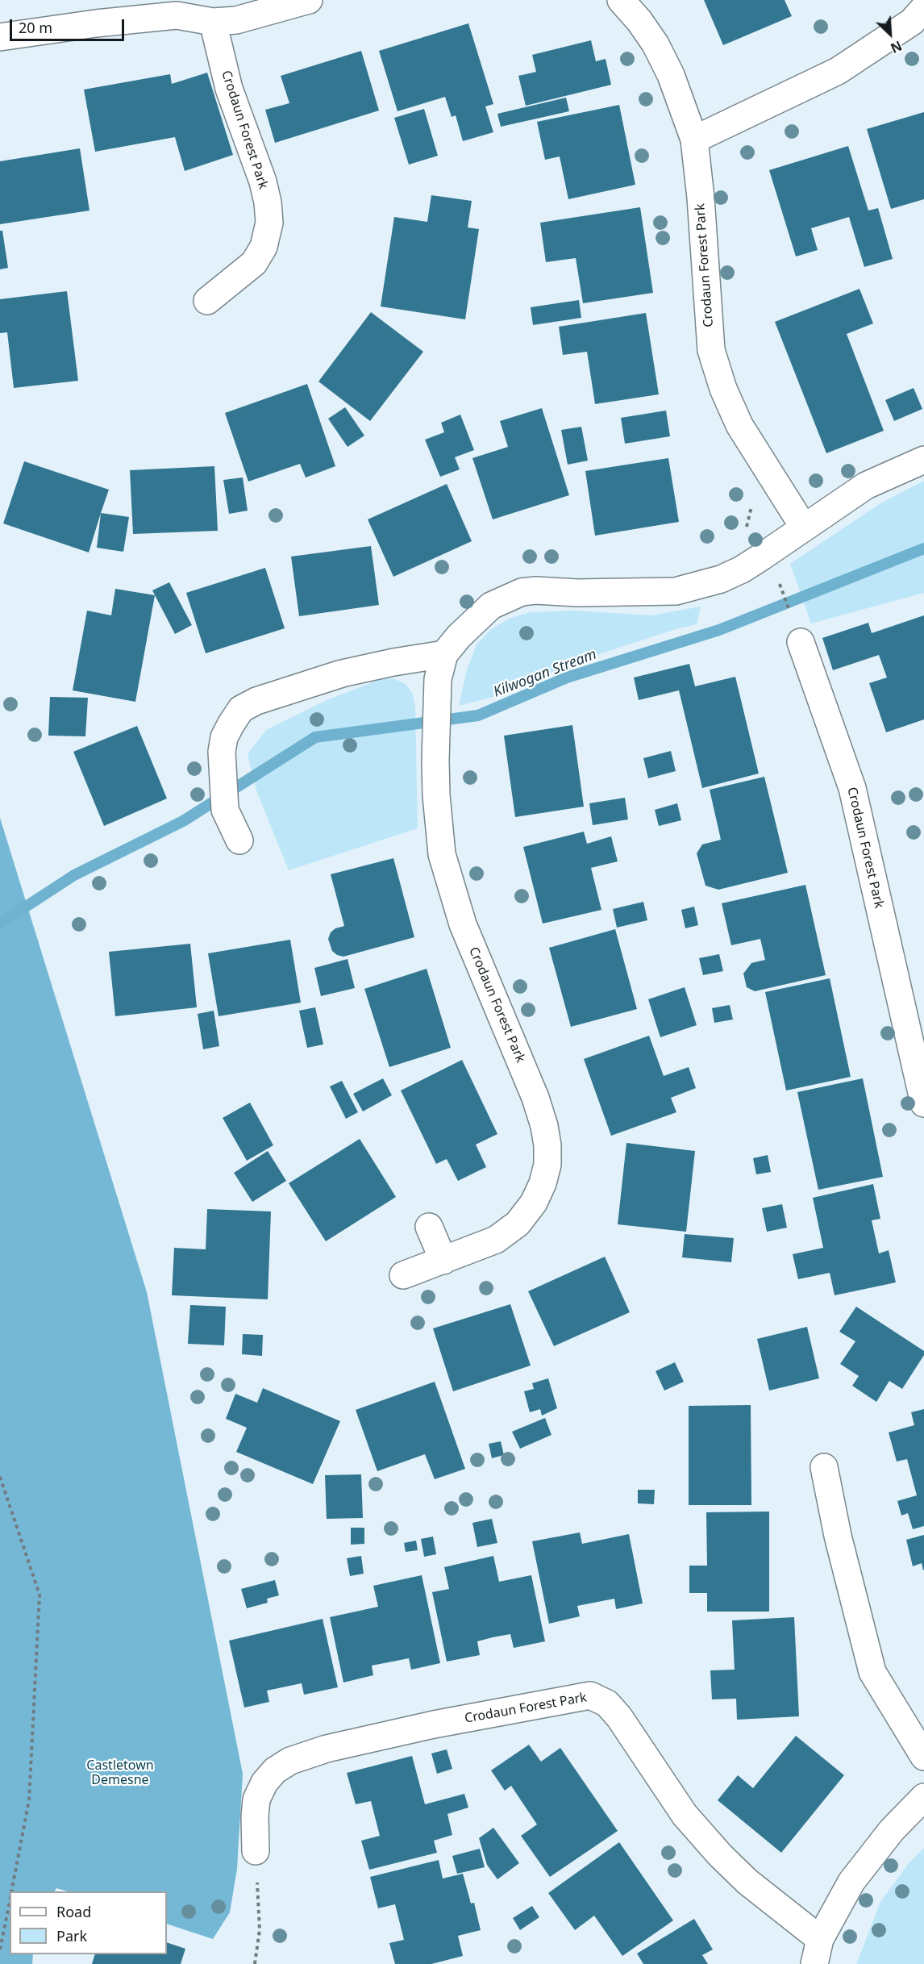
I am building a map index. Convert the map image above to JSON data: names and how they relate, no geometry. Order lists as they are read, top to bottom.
{
  "streets": {
    "street": ["Crodaun Forest Park"]
  },
  "water": ["Kilwogan Stream"],
  "parks": ["Castletown Demesne"],
  "legend": ["Road", "Park"],
  "scale_bar": "20 m",
  "north": "bottom right"
}
